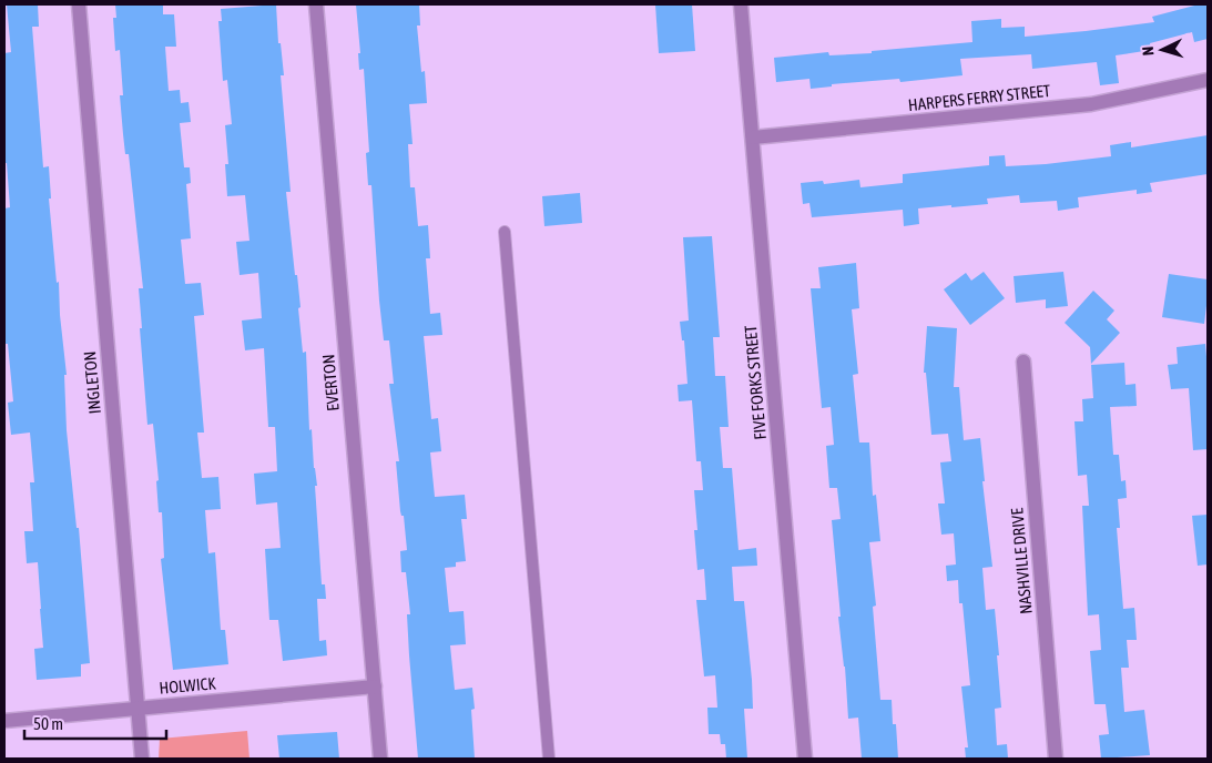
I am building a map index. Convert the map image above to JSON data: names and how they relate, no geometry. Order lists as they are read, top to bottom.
{
  "streets": {
    "street": [
      "HARPERS FERRY STREET",
      "INGLETON",
      "EVERTON",
      "FIVE FORKS STREET",
      "NASHVILLE DRIVE",
      "HOLWICK"
    ]
  },
  "crossings": [
    ["HARPERS FERRY STREET", "FIVE FORKS STREET"],
    ["INGLETON", "HOLWICK"],
    ["EVERTON", "HOLWICK"]
  ],
  "scale_bar": "50 m",
  "north": "left"
}
